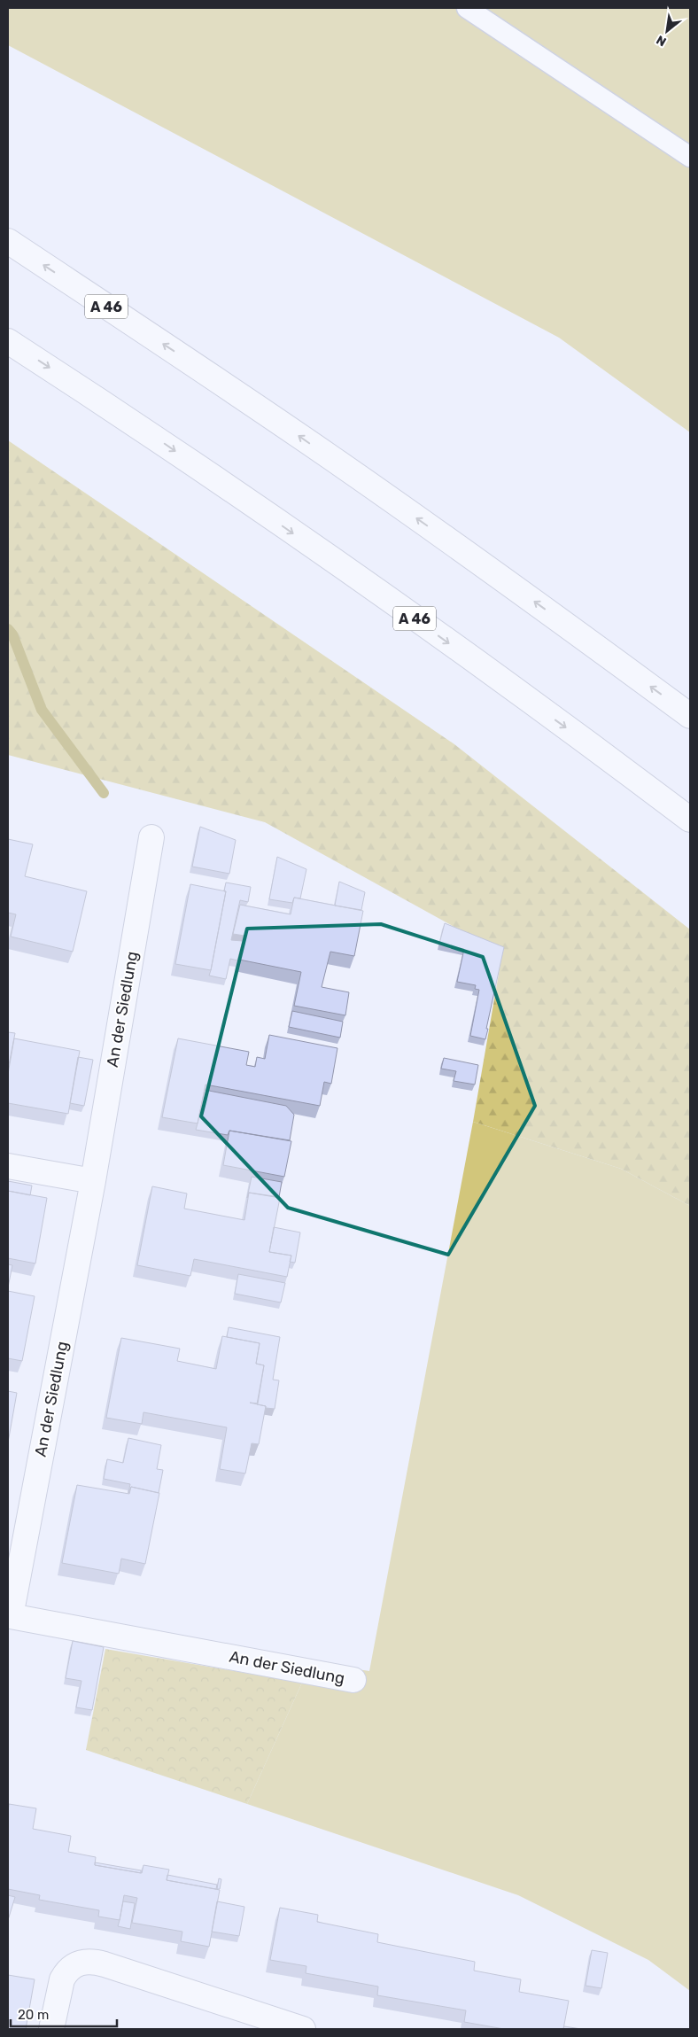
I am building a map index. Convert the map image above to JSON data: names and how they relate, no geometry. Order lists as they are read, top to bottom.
{
  "streets": {
    "main road": ["A 46", "An der Siedlung"]
  },
  "scale_bar": "20 m",
  "north": "bottom left"
}
